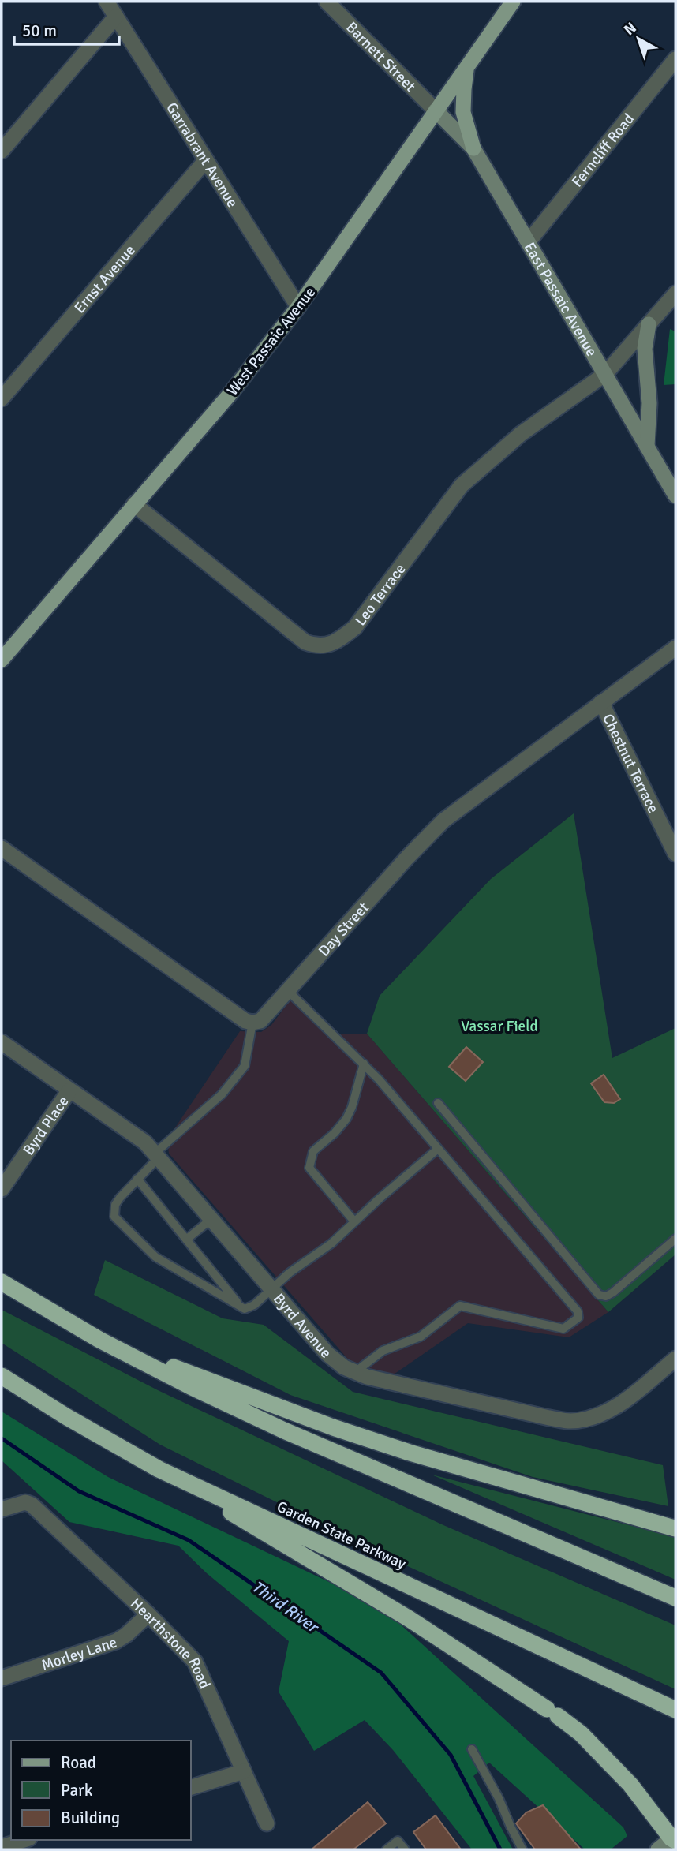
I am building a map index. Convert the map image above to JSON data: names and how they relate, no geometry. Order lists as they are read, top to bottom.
{
  "streets": {
    "highway": ["Garden State Parkway"],
    "main road": ["East Passaic Avenue", "West Passaic Avenue"],
    "street": [
      "Barnett Street",
      "Ferncliff Road",
      "Garrabrant Avenue",
      "Ernst Avenue",
      "Leo Terrace",
      "Chestnut Terrace",
      "Day Street",
      "Byrd Place",
      "Byrd Avenue",
      "Hearthstone Road",
      "Morley Lane"
    ]
  },
  "crossings": [
    ["Barnett Street", "East Passaic Avenue"],
    ["Barnett Street", "West Passaic Avenue"],
    ["Ferncliff Road", "East Passaic Avenue"],
    ["Garrabrant Avenue", "Ernst Avenue"],
    ["Garrabrant Avenue", "West Passaic Avenue"],
    ["East Passaic Avenue", "West Passaic Avenue"],
    ["East Passaic Avenue", "Leo Terrace"],
    ["West Passaic Avenue", "Leo Terrace"],
    ["Chestnut Terrace", "Day Street"],
    ["Byrd Place", "Byrd Avenue"],
    ["Hearthstone Road", "Morley Lane"]
  ],
  "water": ["Third River"],
  "parks": ["Vassar Field"],
  "legend": ["Road", "Park", "Building"],
  "scale_bar": "50 m",
  "north": "top left"
}
